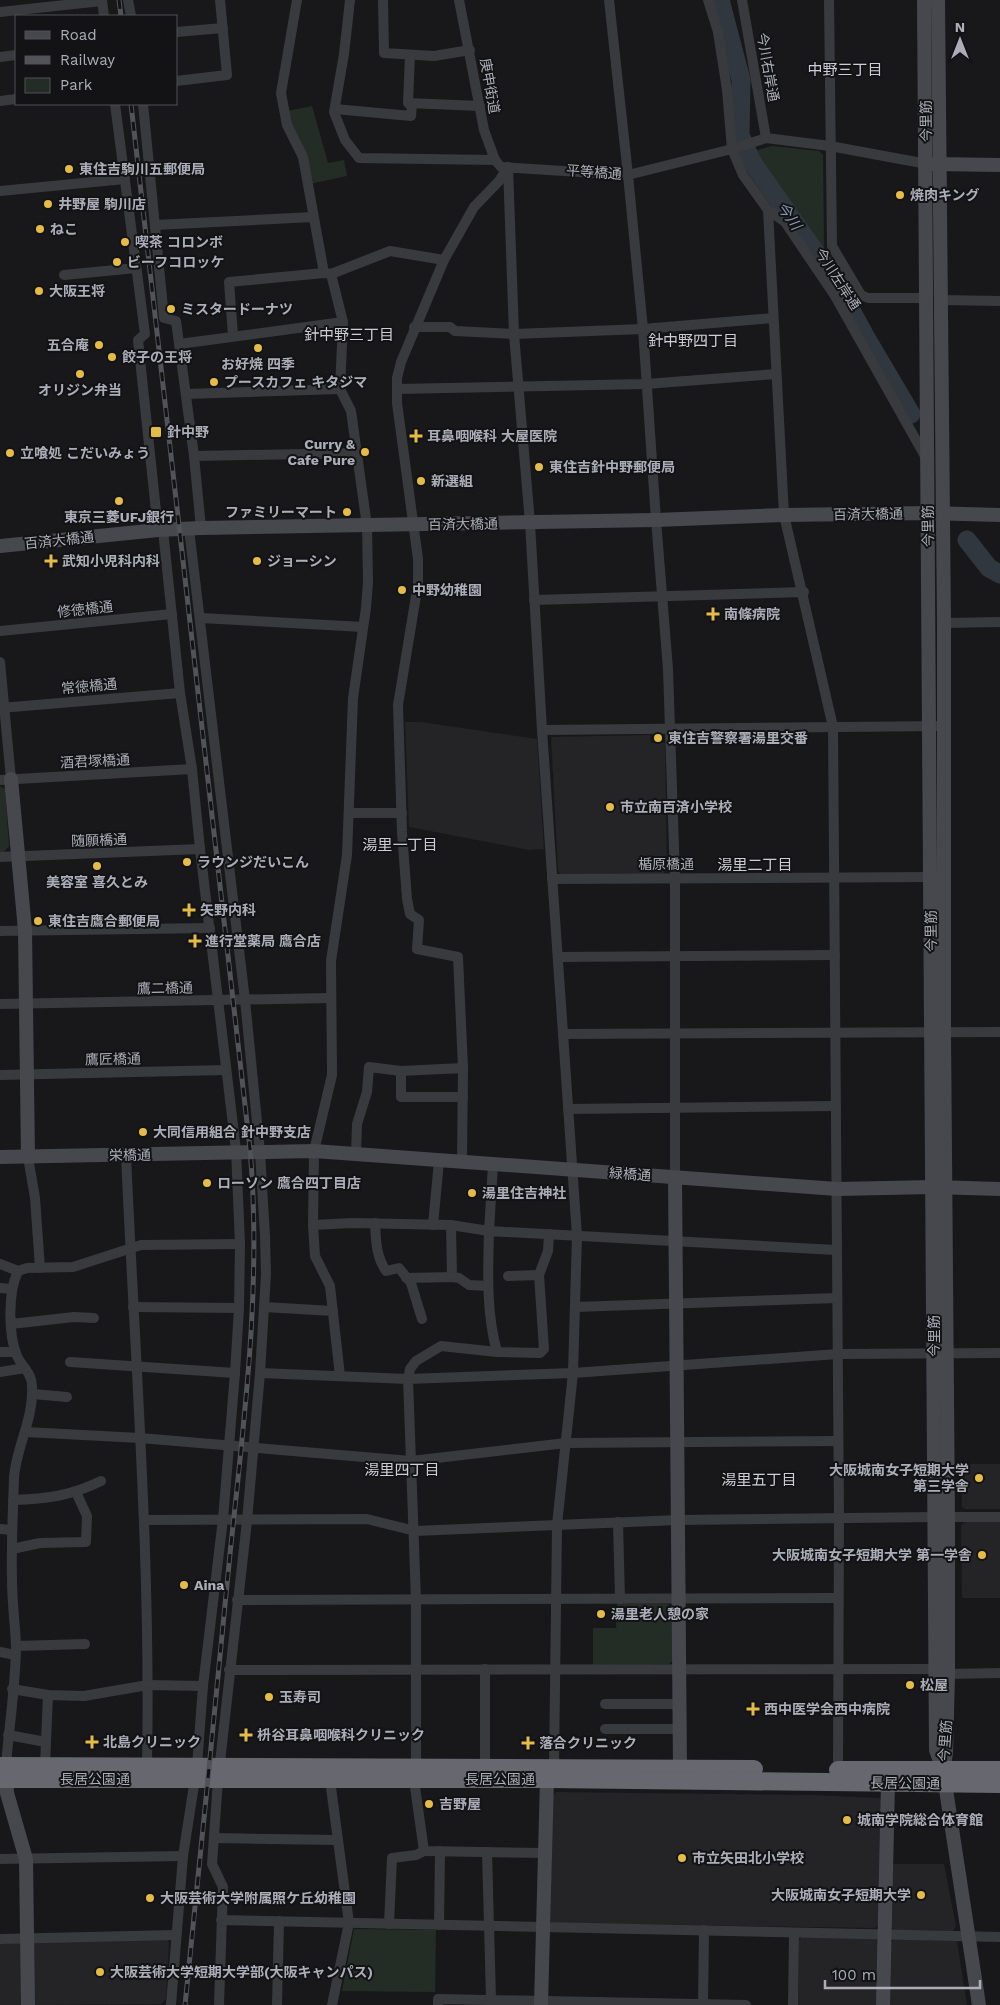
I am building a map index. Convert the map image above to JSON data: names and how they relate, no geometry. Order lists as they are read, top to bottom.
{
  "streets": {
    "highway": ["長居公園通"],
    "street": [
      "今川右岸通",
      "庚申街道",
      "今里筋",
      "平等橋通",
      "今川左岸通",
      "百済大橋通",
      "修徳橋通",
      "常徳橋通",
      "酒君塚橋通",
      "随願橋通",
      "楯原橋通",
      "鷹二橋通",
      "鷹匠橋通",
      "栄橋通",
      "緑橋通"
    ]
  },
  "crossings": [
    ["今川右岸通", "平等橋通"],
    ["今里筋", "今川左岸通"],
    ["今里筋", "百済大橋通"],
    ["今里筋", "楯原橋通"],
    ["今里筋", "緑橋通"],
    ["今里筋", "長居公園通"],
    ["平等橋通", "今川左岸通"],
    ["栄橋通", "緑橋通"]
  ],
  "districts": [
    "中野三丁目",
    "針中野三丁目",
    "針中野四丁目",
    "湯里一丁目",
    "湯里二丁目",
    "湯里四丁目",
    "湯里五丁目"
  ],
  "water": ["今川"],
  "places": {
    "other": [
      "東住吉駒川五郵便局",
      "焼肉キング",
      "井野屋 駒川店",
      "ねこ",
      "喫茶 コロンボ",
      "ビーフコロッケ",
      "大阪王将",
      "ミスタードーナツ",
      "五合庵",
      "お好焼 四季",
      "餃子の王将",
      "オリジン弁当",
      "プースカフェ キタジマ",
      "Curry & Cafe Pure",
      "立喰処 こだいみょう",
      "東住吉針中野郵便局",
      "新選組",
      "東京三菱UFJ銀行",
      "ファミリーマート",
      "ジョーシン",
      "中野幼稚園",
      "東住吉警察署湯里交番",
      "市立南百済小学校",
      "ラウンジだいこん",
      "美容室 喜久とみ",
      "東住吉鷹合郵便局",
      "大同信用組合 針中野支店",
      "ローソン 鷹合四丁目店",
      "湯里住吉神社",
      "大阪城南女子短期大学 第三学舎",
      "大阪城南女子短期大学 第一学舎",
      "Aina",
      "湯里老人憩の家",
      "松屋",
      "玉寿司",
      "吉野屋",
      "城南学院総合体育館",
      "市立矢田北小学校",
      "大阪城南女子短期大学",
      "大阪芸術大学附属照ケ丘幼稚園",
      "大阪芸術大学短期大学部(大阪キャンパス)"
    ],
    "transit": ["針中野"],
    "health": [
      "耳鼻咽喉科 大屋医院",
      "武知小児科内科",
      "南條病院",
      "矢野内科",
      "進行堂薬局 鷹合店",
      "西中医学会西中病院",
      "枡谷耳鼻咽喉科クリニック",
      "北島クリニック",
      "落合クリニック"
    ]
  },
  "legend": ["Road", "Railway", "Park"],
  "scale_bar": "100 m",
  "north": "top"
}
